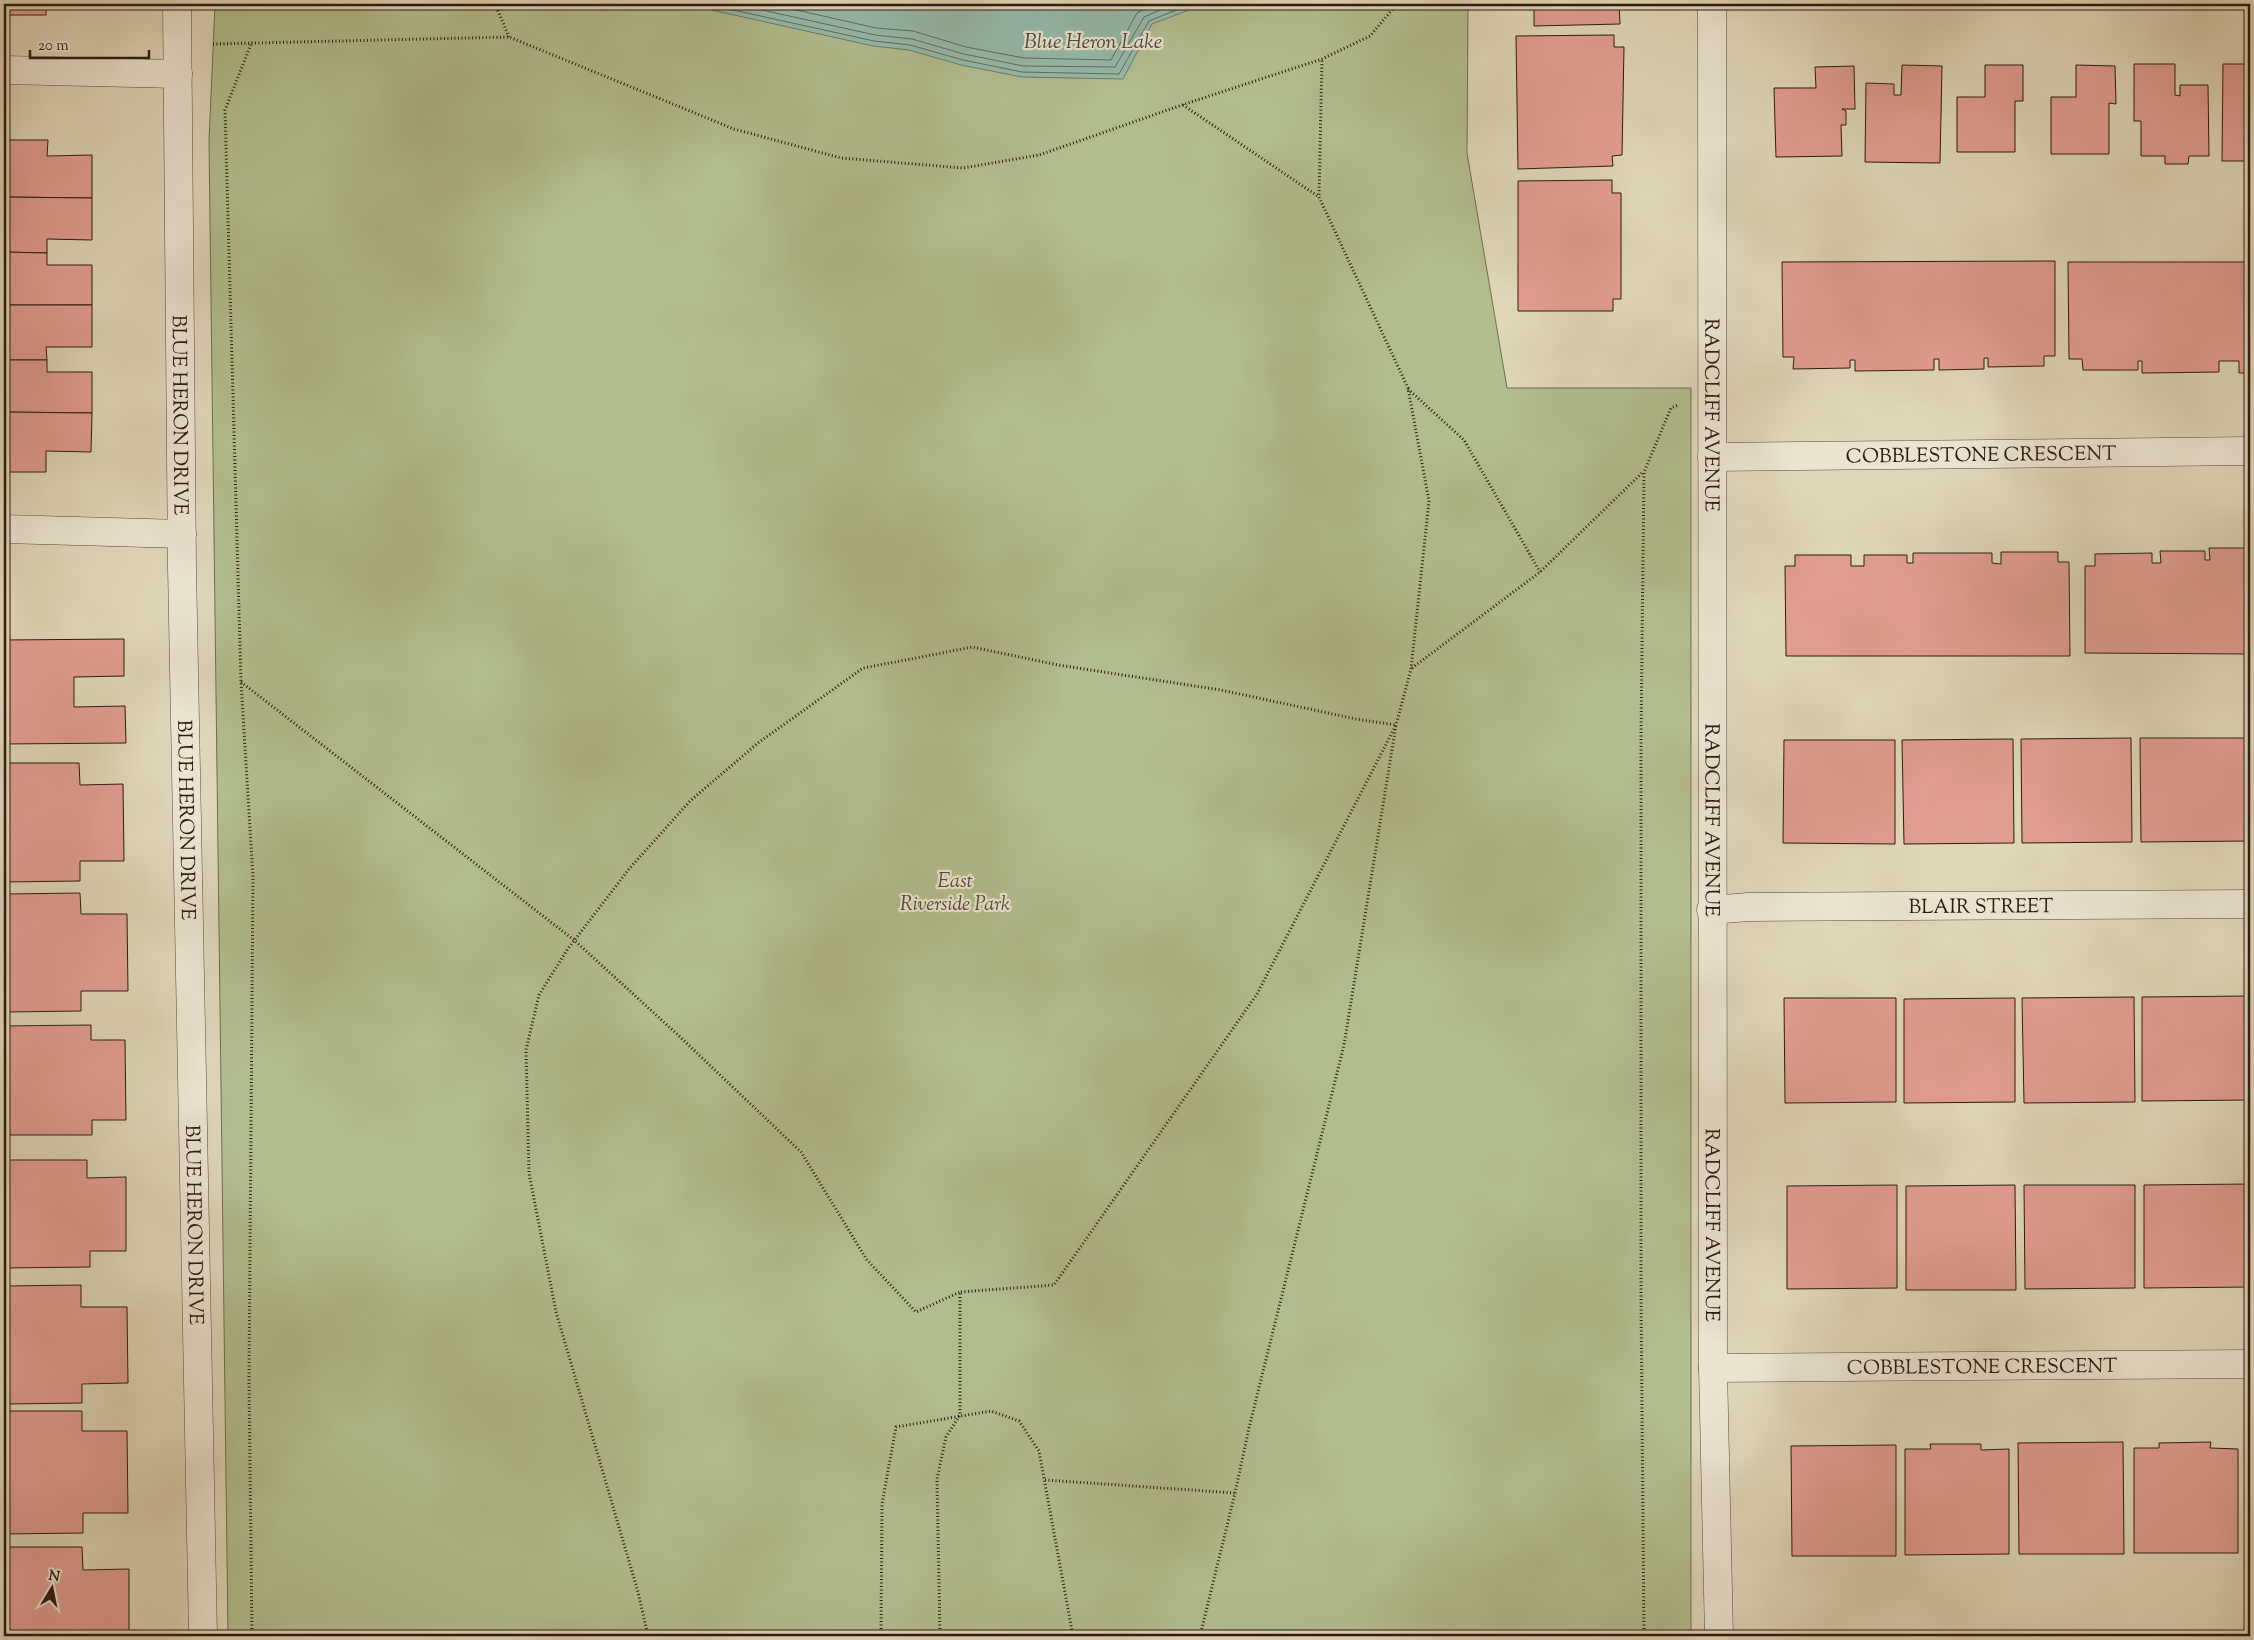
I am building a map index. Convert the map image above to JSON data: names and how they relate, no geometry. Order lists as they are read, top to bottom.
{
  "streets": {
    "street": [
      "BLUE HERON DRIVE",
      "RADCLIFF AVENUE",
      "COBBLESTONE CRESCENT",
      "BLAIR STREET"
    ]
  },
  "crossings": [
    ["RADCLIFF AVENUE", "COBBLESTONE CRESCENT"],
    ["RADCLIFF AVENUE", "BLAIR STREET"]
  ],
  "water": ["Blue Heron Lake"],
  "parks": ["East Riverside Park"],
  "scale_bar": "20 m",
  "north": "top"
}
